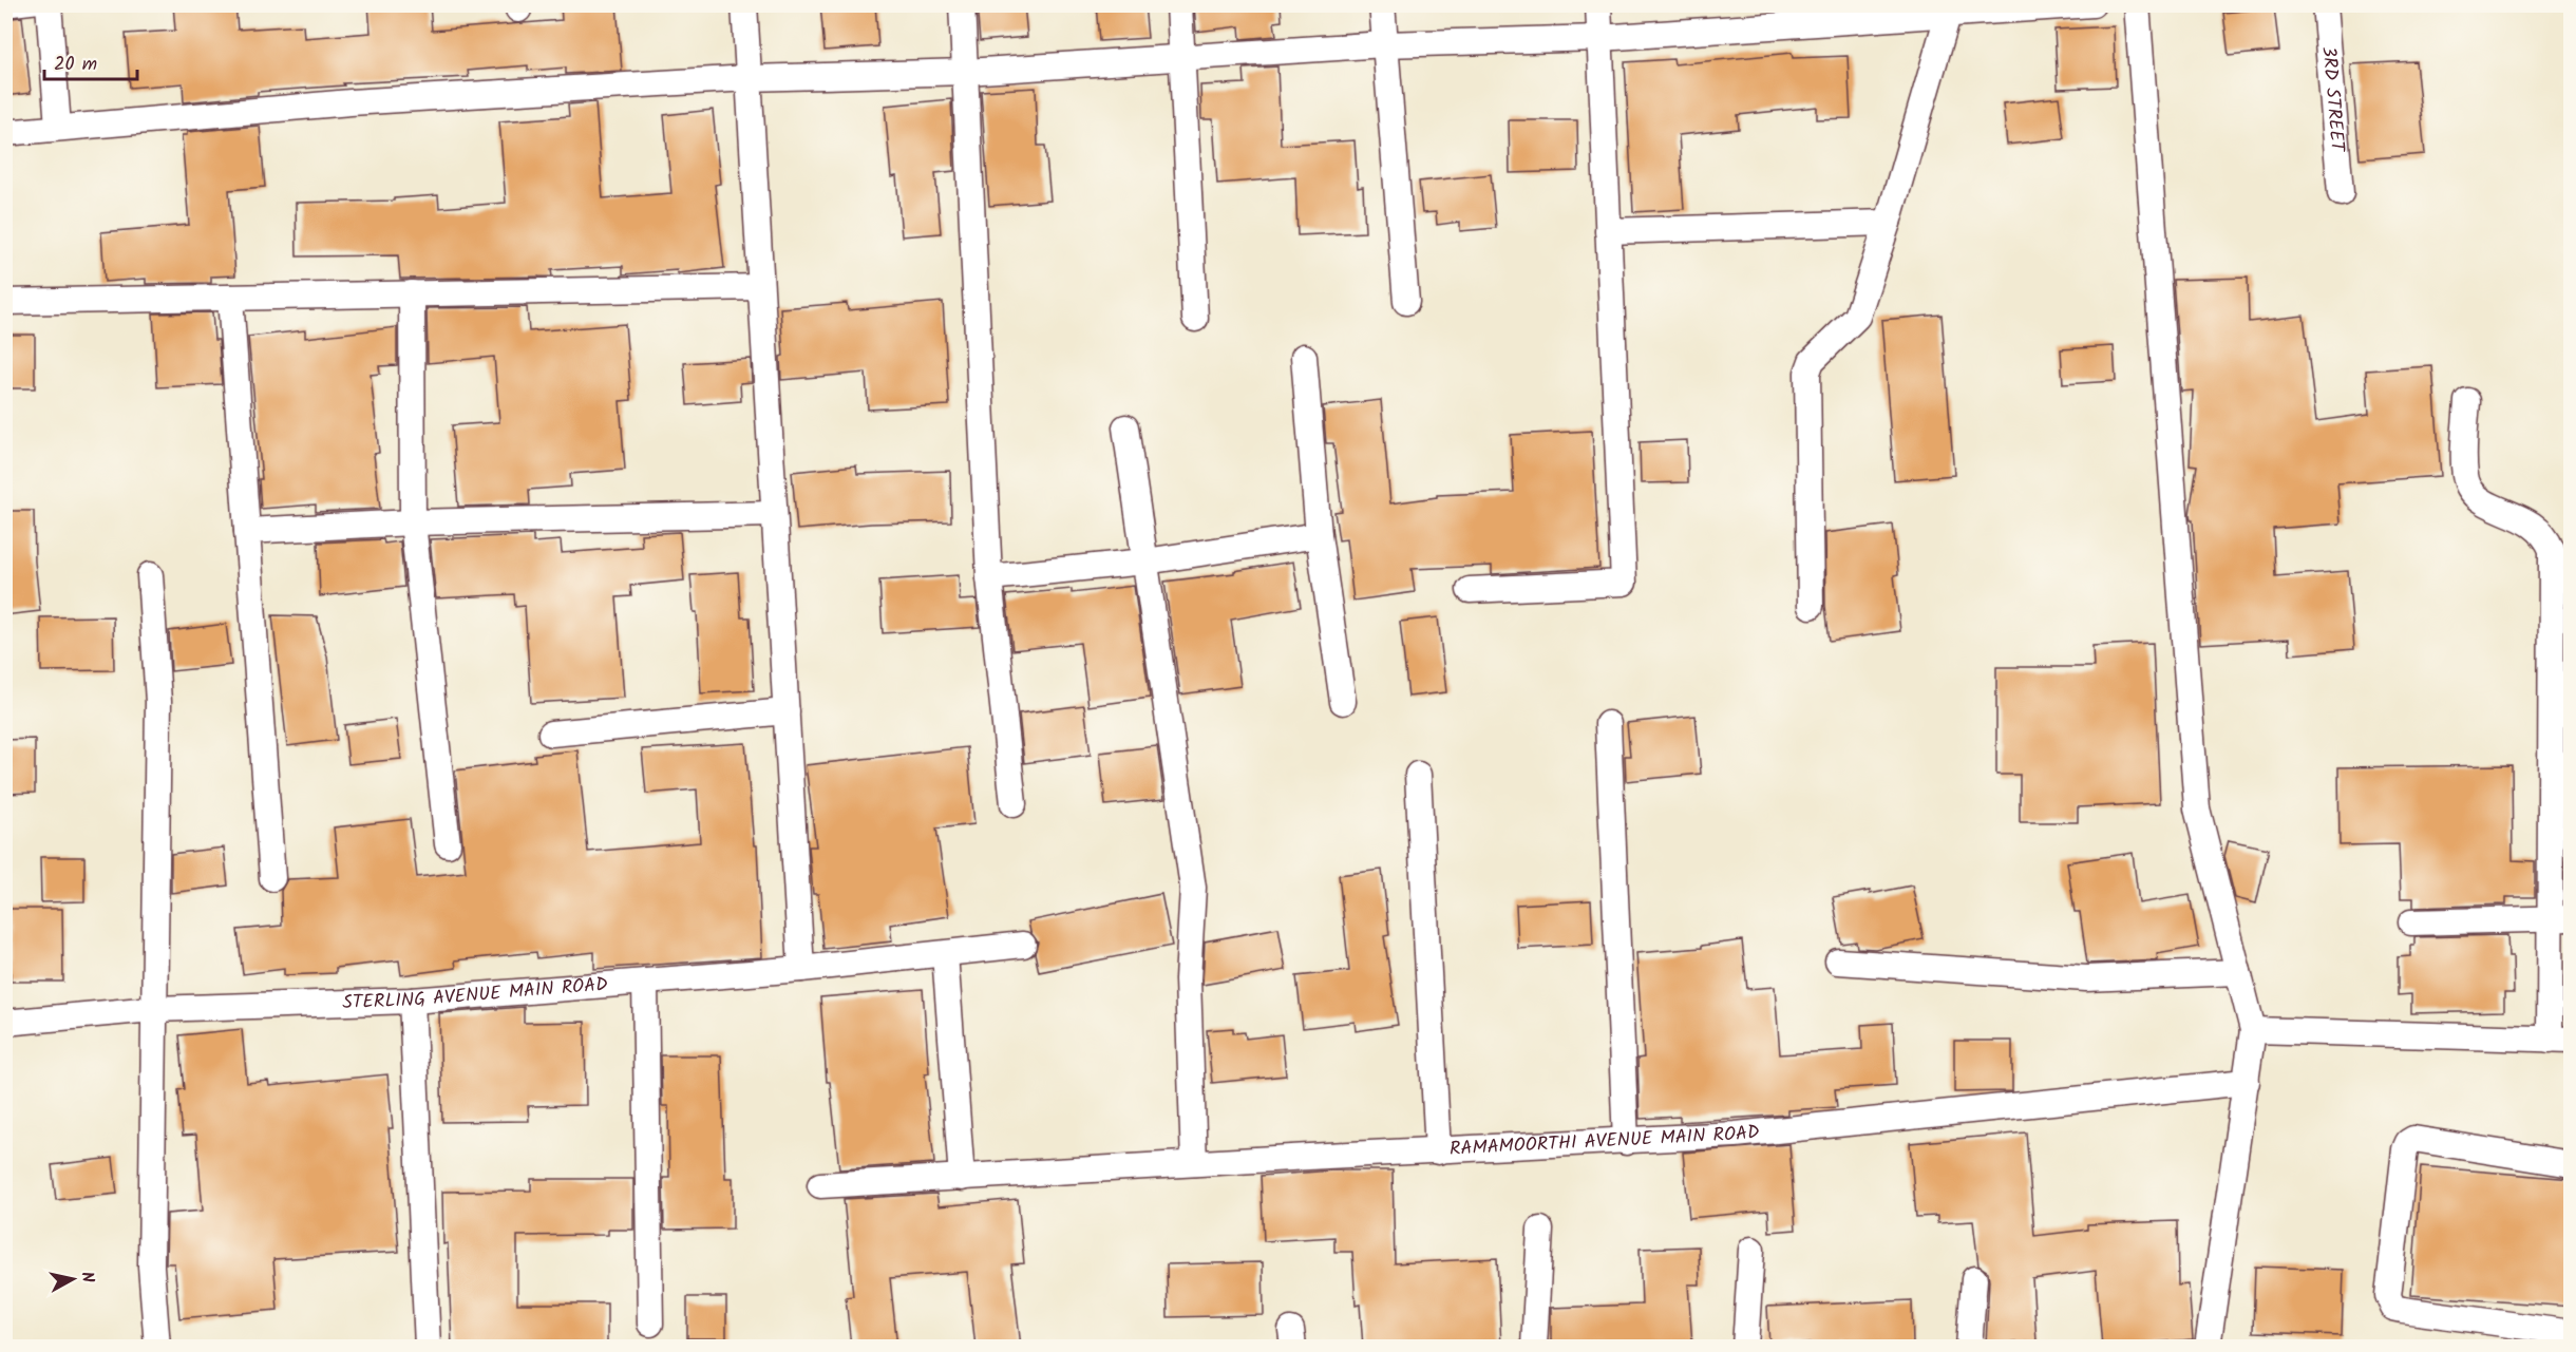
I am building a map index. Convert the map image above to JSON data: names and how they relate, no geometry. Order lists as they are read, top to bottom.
{
  "streets": {
    "street": ["3RD STREET", "STERLING AVENUE MAIN ROAD", "RAMAMOORTHI AVENUE MAIN ROAD"]
  },
  "scale_bar": "20 m",
  "north": "right"
}
